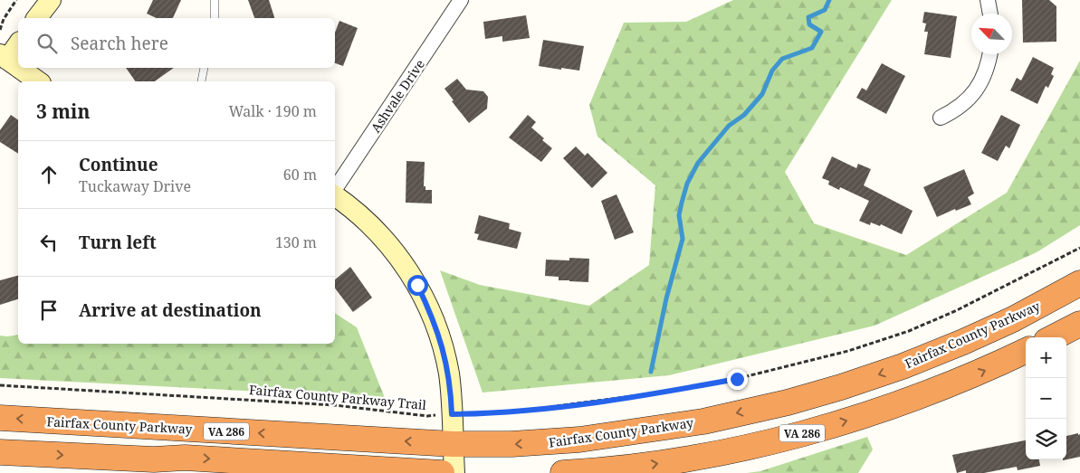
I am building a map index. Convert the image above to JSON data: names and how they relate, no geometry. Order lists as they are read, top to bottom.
{
  "streets": {
    "highway": ["Fairfax County Parkway", "VA 286"],
    "street": ["Ashvale Drive"],
    "path": ["Fairfax County Parkway Trail"]
  },
  "north": "top left",
  "page": {
    "search": "Search here",
    "heading": ["3 min", "Walk · 190 m"],
    "list": [
      ["Continue", "Tuckaway Drive", "60 m"],
      ["Turn left", "130 m"],
      "Arrive at destination"
    ],
    "map_buttons": ["+", "−"]
  }
}
